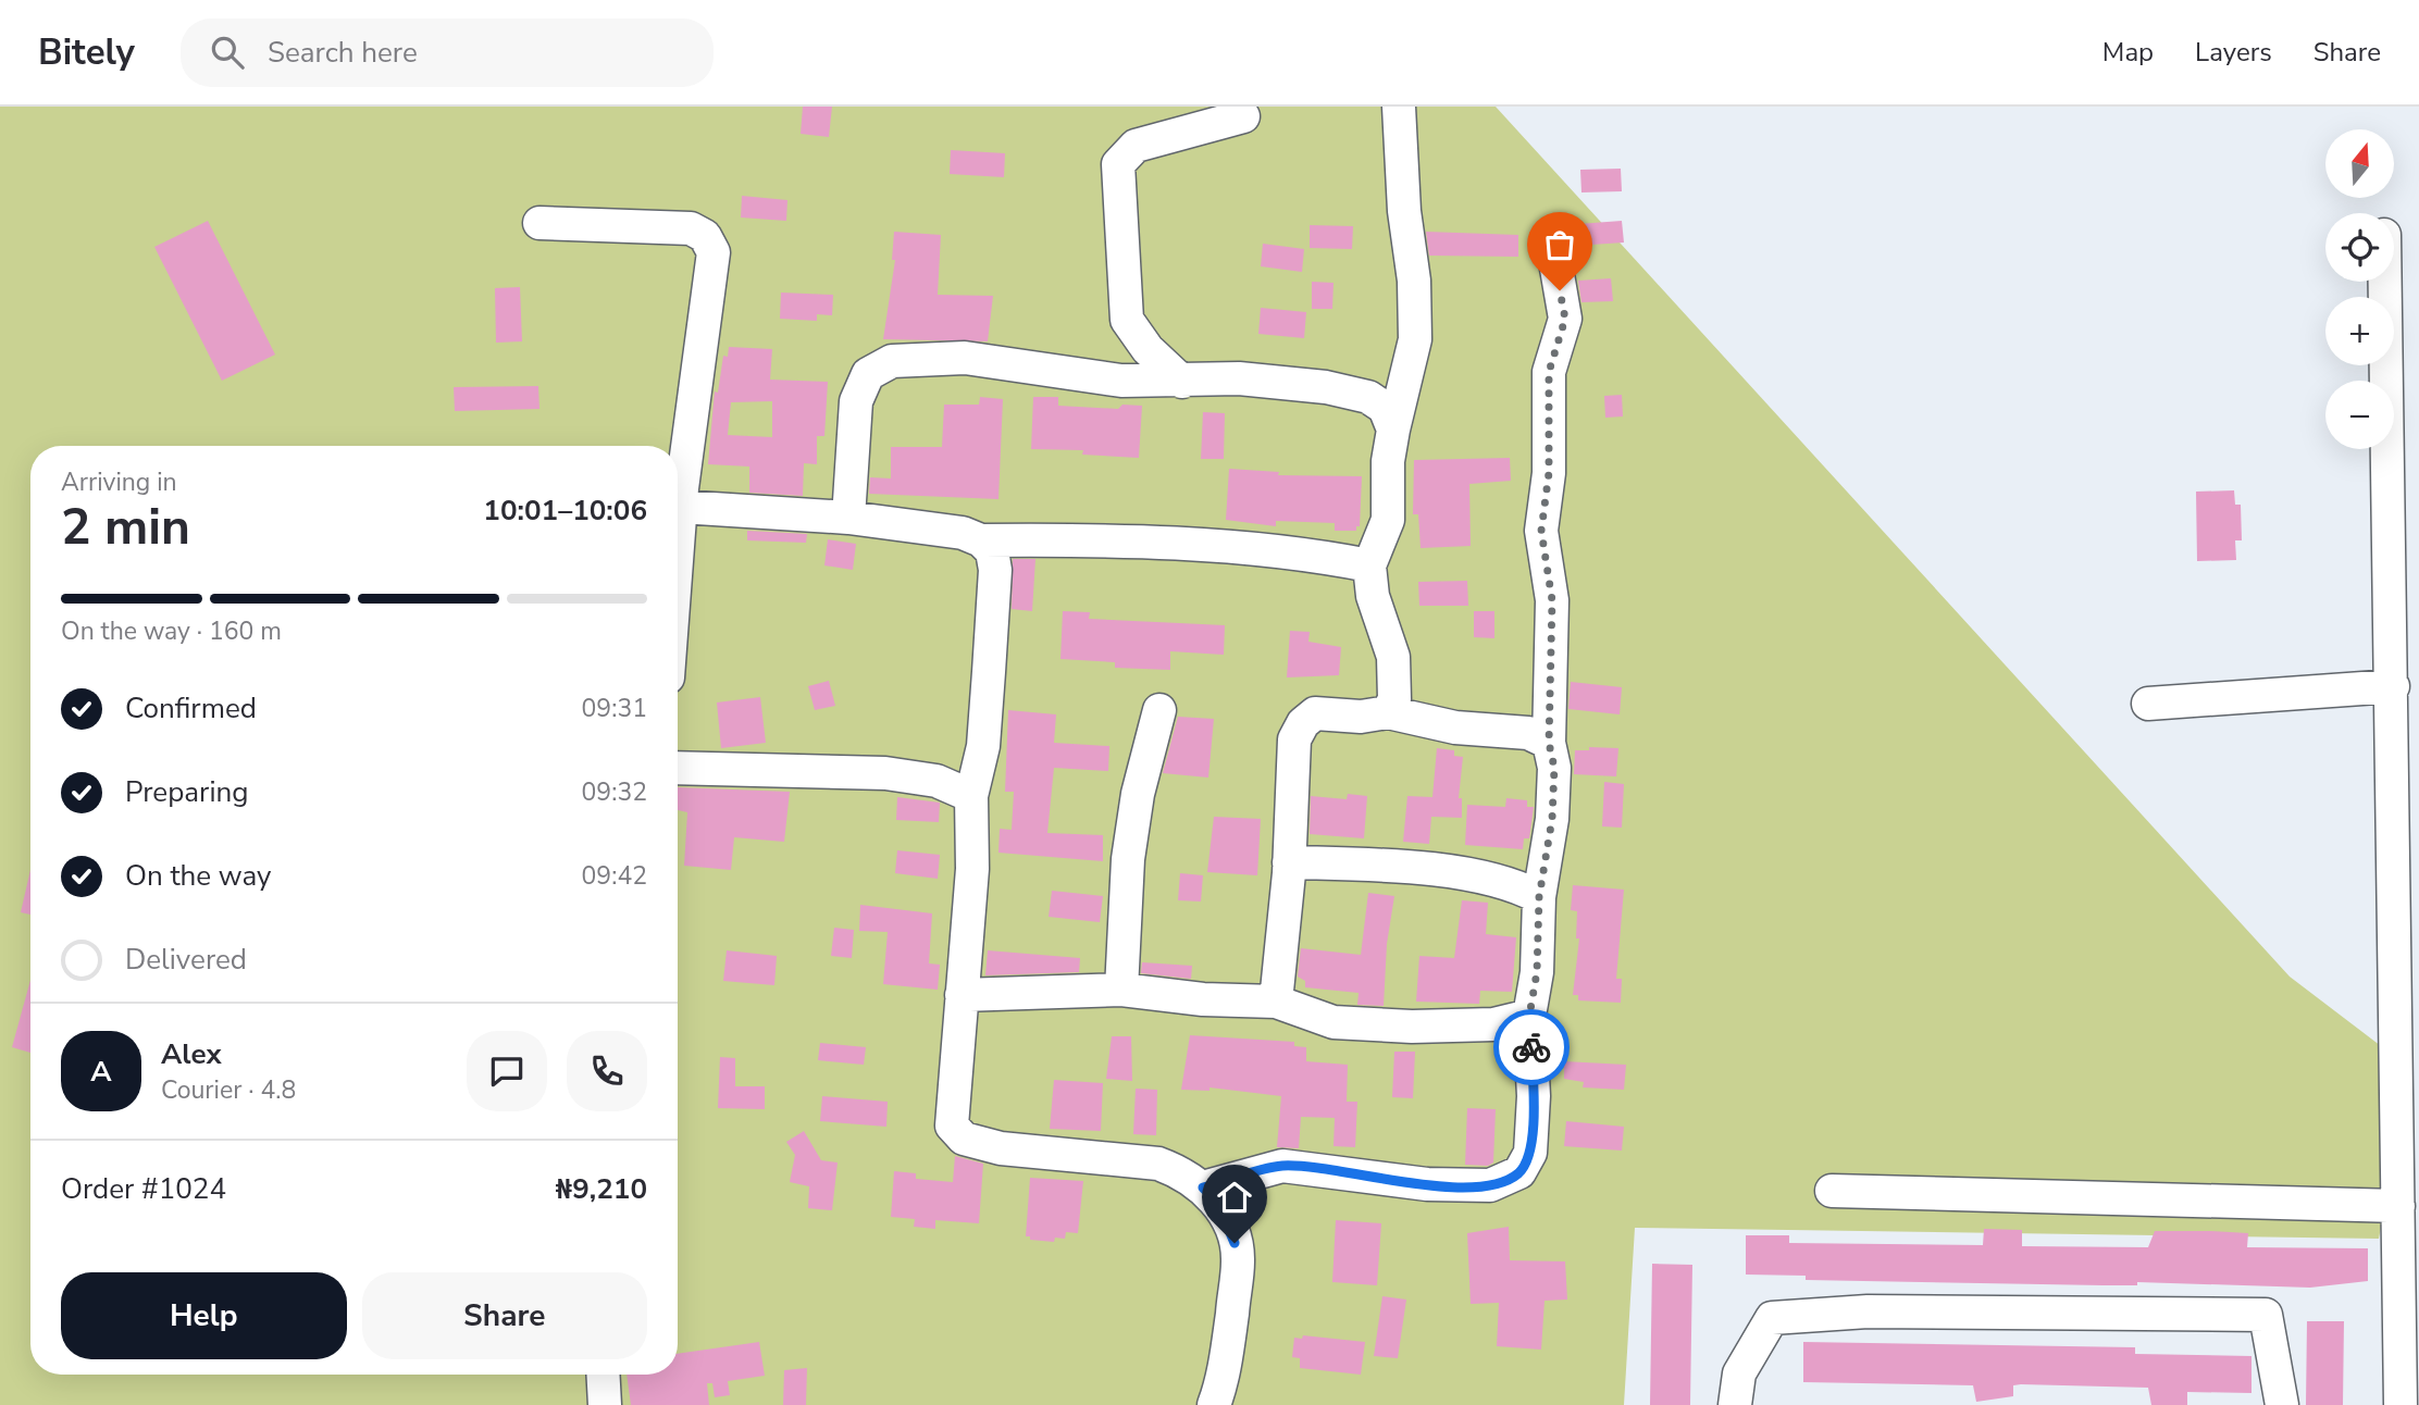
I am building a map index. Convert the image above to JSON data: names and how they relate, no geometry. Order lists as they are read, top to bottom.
{
  "north": "top",
  "page": {
    "header": "Bitely",
    "search": "Search here",
    "nav": ["Map", "Layers", "Share"],
    "map_buttons": ["+", "−"],
    "heading": ["2 min", "Arriving in", "10:01–10:06"],
    "panel": [
      "Alex",
      "Courier · 4.8",
      "Order #1024",
      "₦9,210"
    ],
    "bar": "On the way · 160 m",
    "list": [
      ["Confirmed", "09:31"],
      ["Preparing", "09:32"],
      ["On the way", "09:42"],
      "Delivered"
    ],
    "round": "A",
    "buttons": ["Help", "Share"]
  }
}
